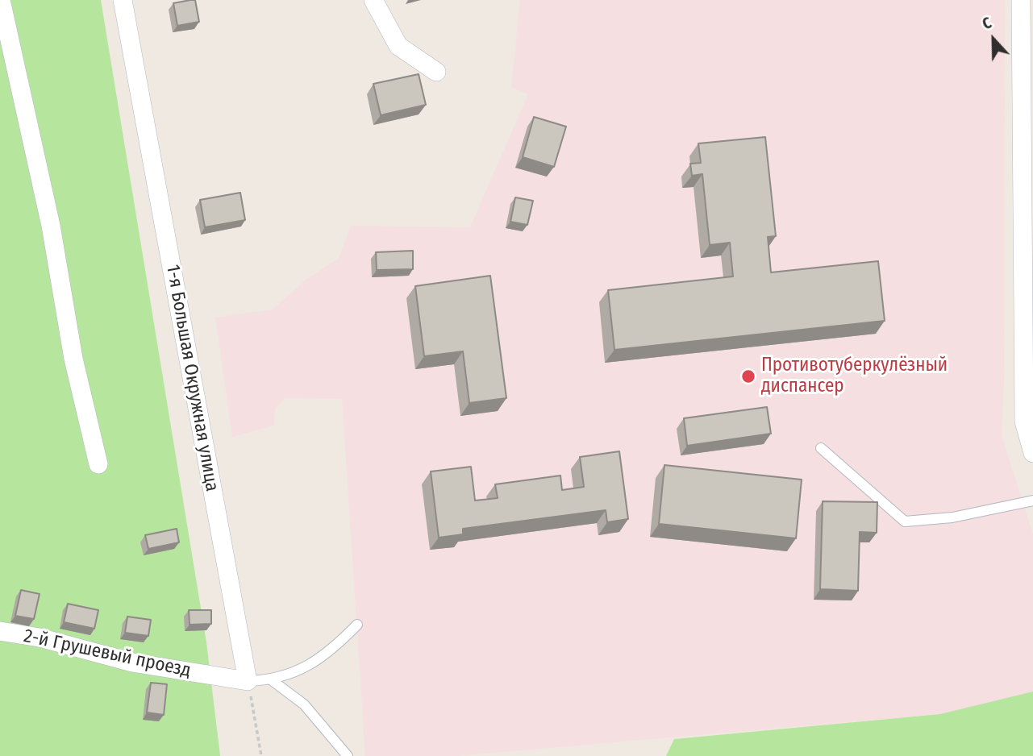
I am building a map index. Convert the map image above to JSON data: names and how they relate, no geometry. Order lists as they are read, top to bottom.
{
  "streets": {
    "street": ["1-я Большая Окружная улица", "2-й Грушевый проезд"]
  },
  "crossings": [
    ["1-я Большая Окружная улица", "2-й Грушевый проезд"]
  ],
  "places": ["Противотуберкулёзный диспансер"],
  "north": "top"
}
